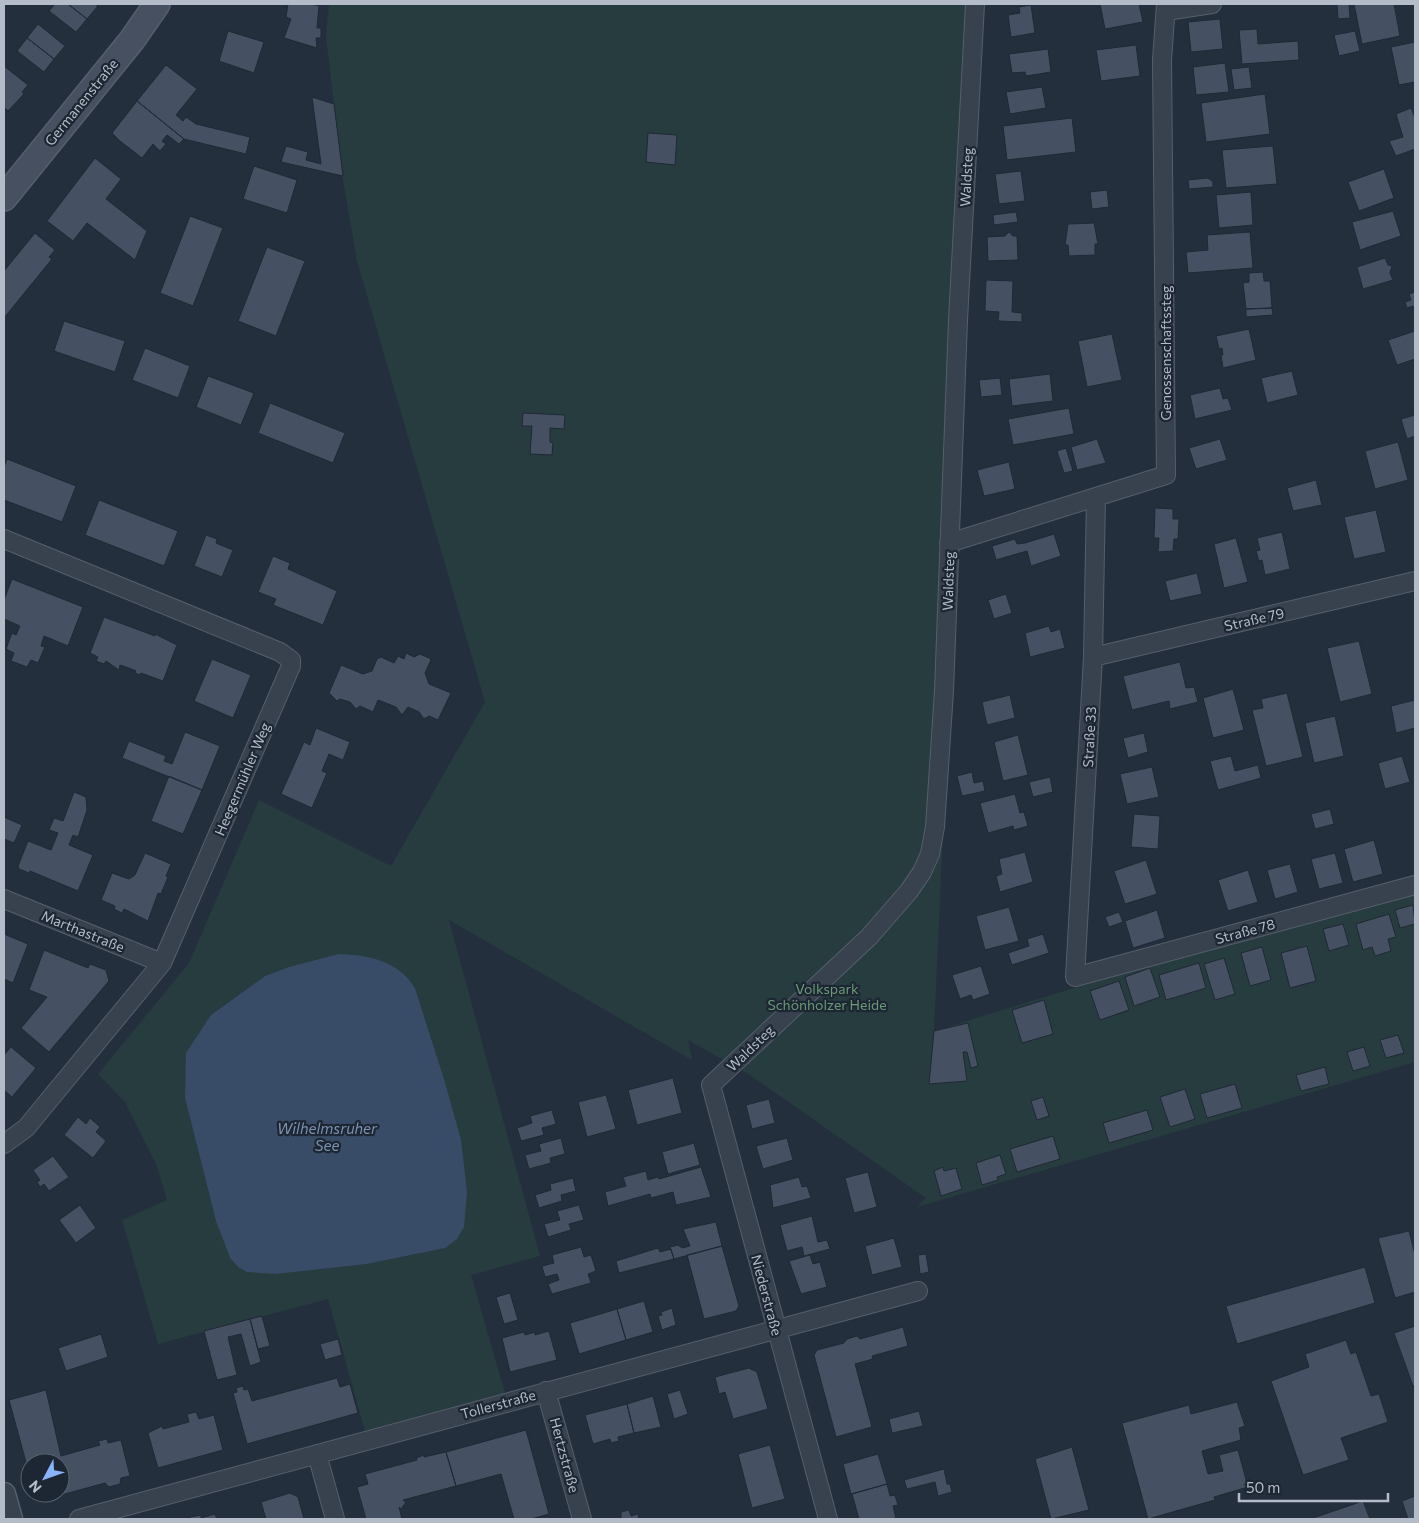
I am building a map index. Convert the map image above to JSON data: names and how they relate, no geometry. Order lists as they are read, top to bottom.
{
  "streets": {
    "main road": ["Germanenstraße"],
    "street": [
      "Waldsteg",
      "Genossenschaftssteg",
      "Straße 79",
      "Straße 33",
      "Heegermühler Weg",
      "Marthastraße",
      "Straße 78",
      "Niederstraße",
      "Tollerstraße",
      "Hertzstraße"
    ]
  },
  "crossings": [
    ["Waldsteg", "Genossenschaftssteg"],
    ["Waldsteg", "Niederstraße"],
    ["Genossenschaftssteg", "Straße 33"],
    ["Straße 79", "Straße 33"],
    ["Straße 33", "Straße 78"],
    ["Heegermühler Weg", "Marthastraße"],
    ["Niederstraße", "Tollerstraße"],
    ["Tollerstraße", "Hertzstraße"]
  ],
  "water": ["Wilhelmsruher See"],
  "parks": ["Volkspark Schönholzer Heide"],
  "scale_bar": "50 m",
  "north": "bottom left"
}
